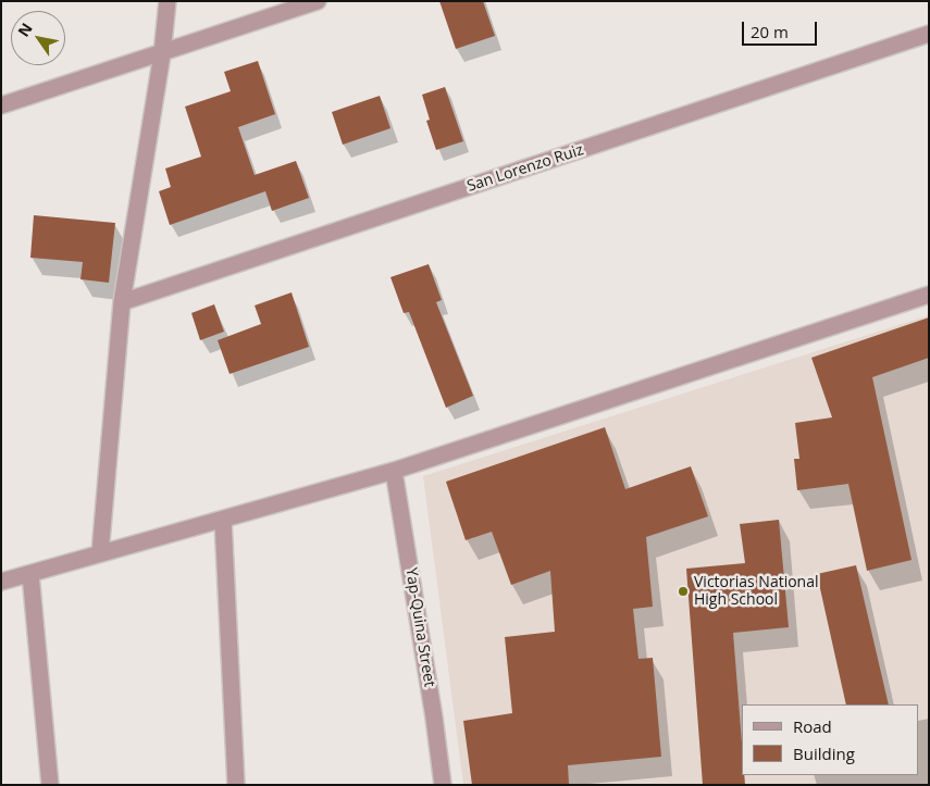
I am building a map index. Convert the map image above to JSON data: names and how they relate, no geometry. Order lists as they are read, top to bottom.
{
  "streets": {
    "street": ["San Lorenzo Ruiz", "Yap-Quina Street"]
  },
  "places": ["Victorias National High School"],
  "legend": ["Road", "Building"],
  "scale_bar": "20 m",
  "north": "top left"
}
